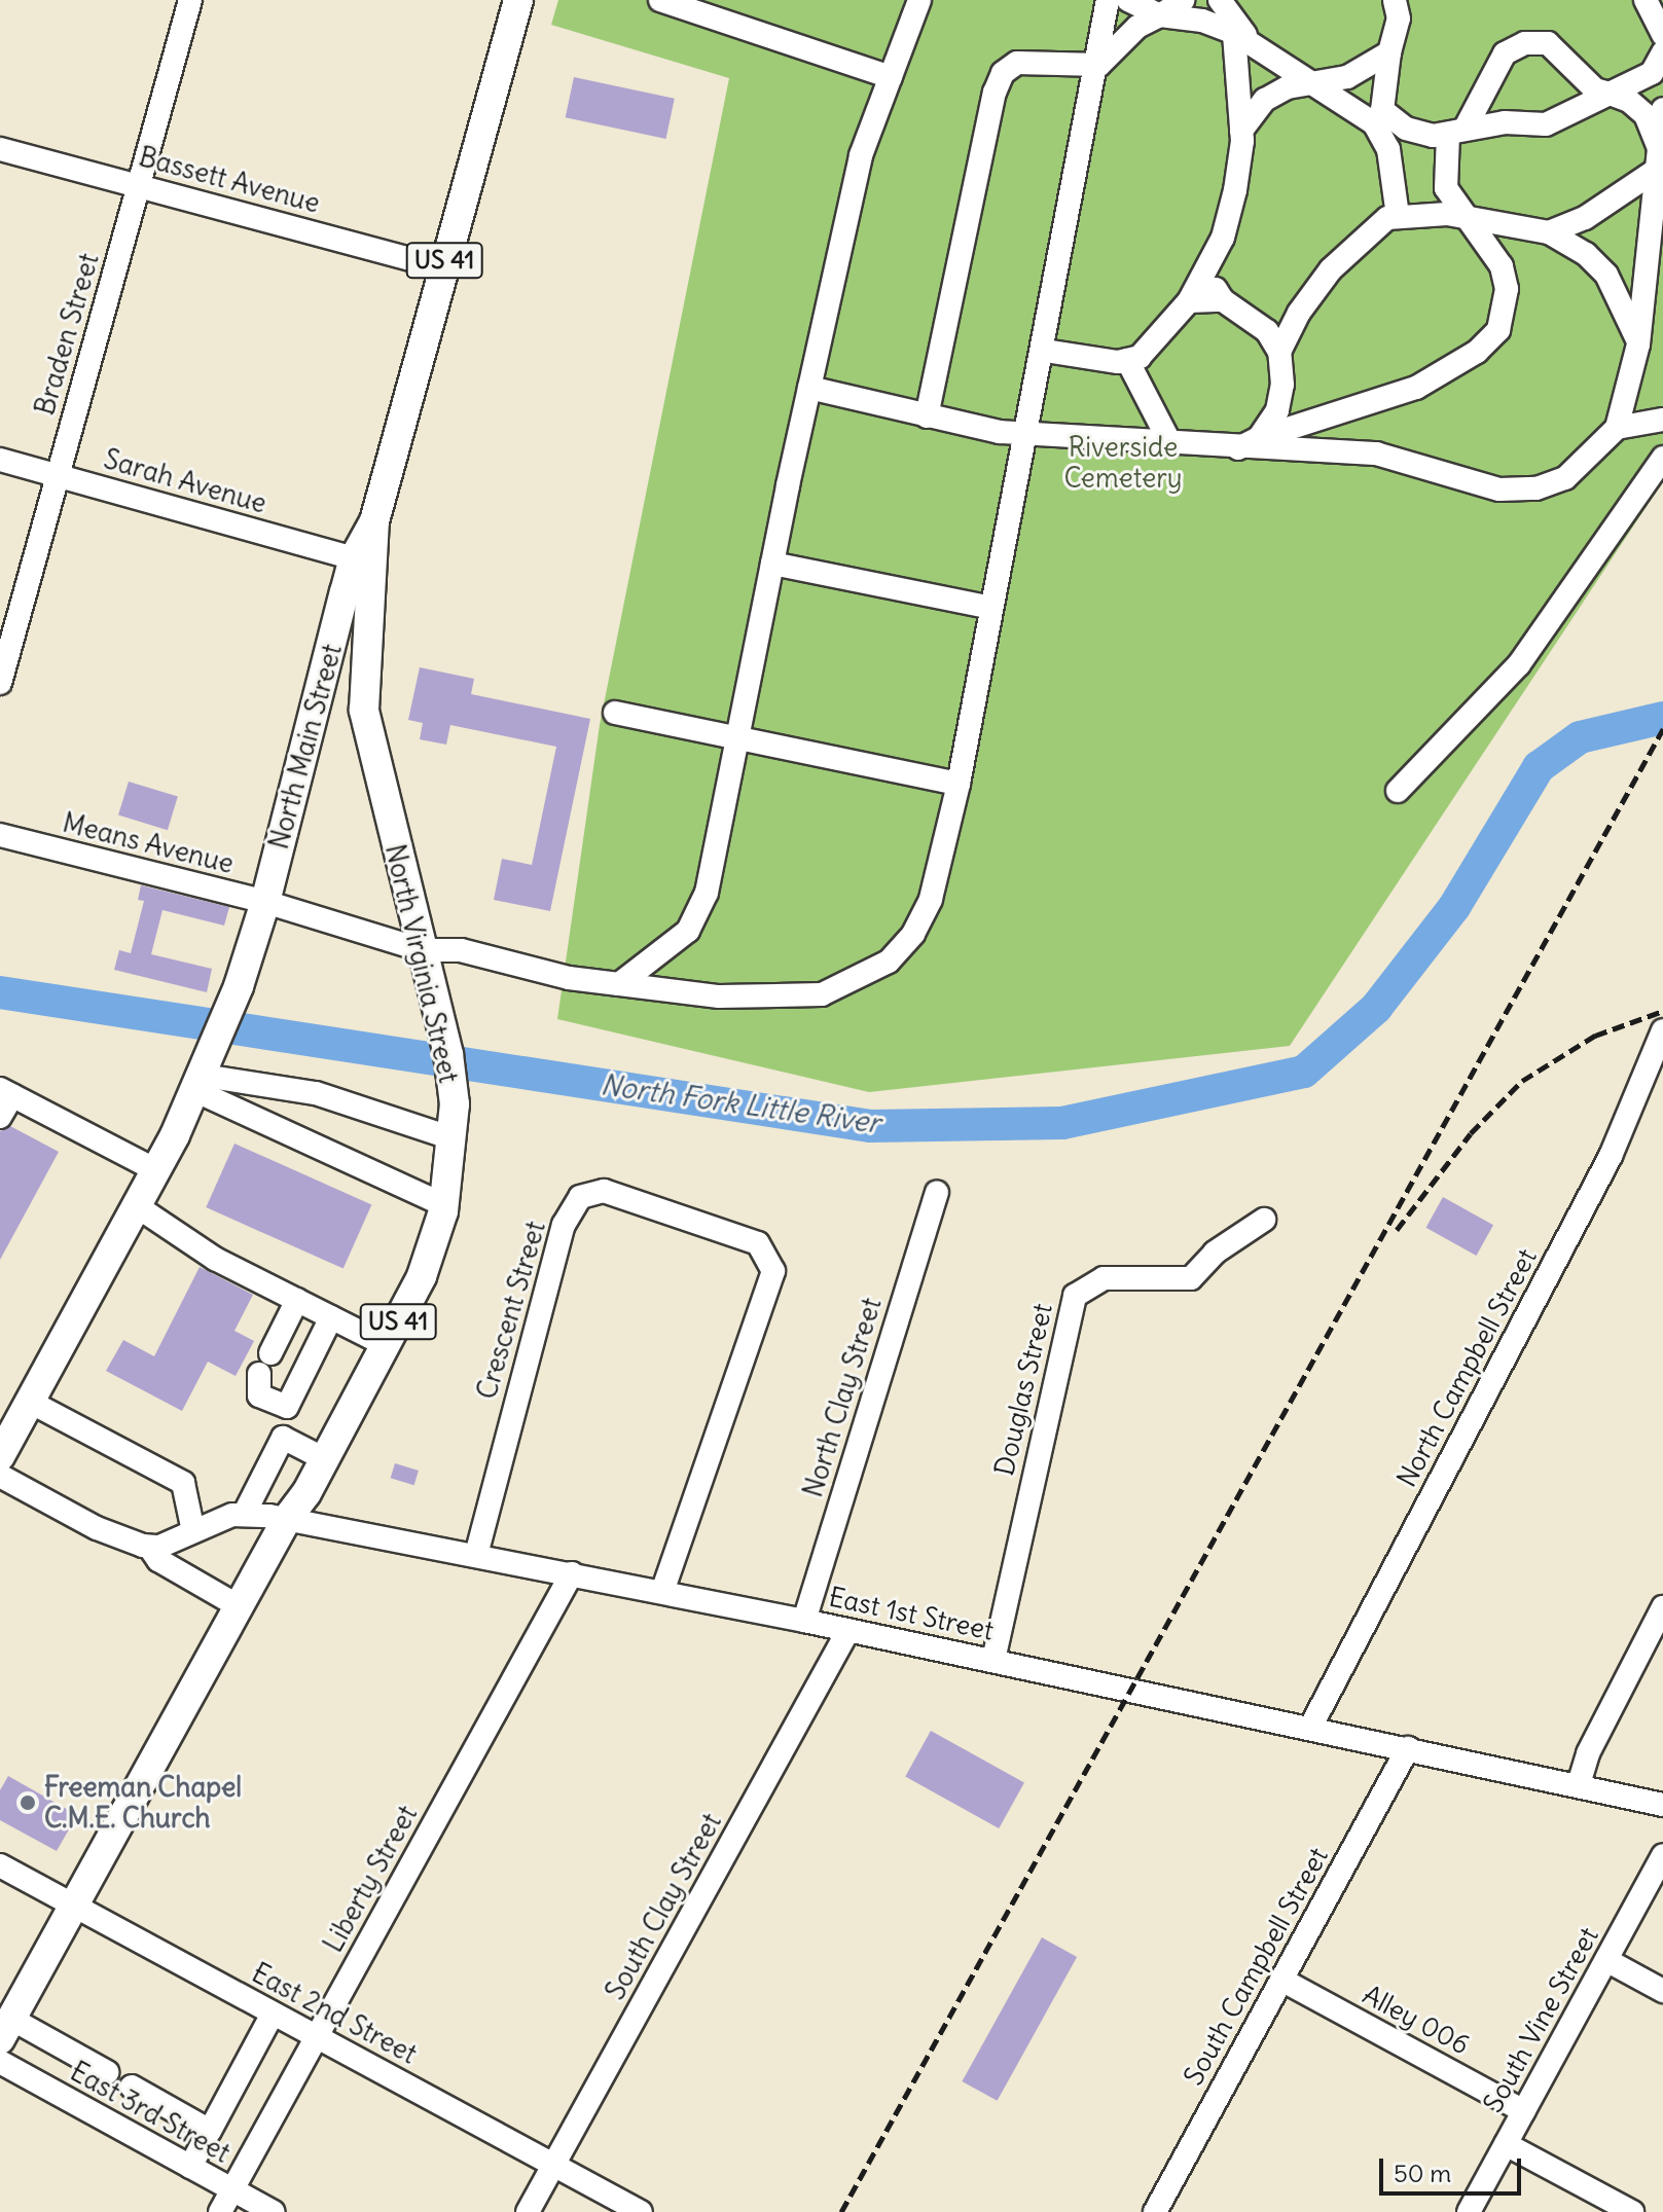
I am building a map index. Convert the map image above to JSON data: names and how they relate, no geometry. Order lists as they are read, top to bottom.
{
  "streets": {
    "main road": ["US 41", "North Main Street", "North Virginia Street"],
    "street": [
      "Bassett Avenue",
      "Braden Street",
      "Sarah Avenue",
      "Means Avenue",
      "Crescent Street",
      "North Campbell Street",
      "Douglas Street",
      "North Clay Street",
      "East 1st Street",
      "Liberty Street",
      "South Clay Street",
      "South Campbell Street",
      "East 2nd Street",
      "Alley 006",
      "South Vine Street",
      "East 3rd Street"
    ]
  },
  "crossings": [
    ["Bassett Avenue", "Braden Street"],
    ["Bassett Avenue", "North Main Street"],
    ["US 41", "North Virginia Street"],
    ["US 41", "East 1st Street"],
    ["US 41", "East 2nd Street"],
    ["Braden Street", "Sarah Avenue"],
    ["Sarah Avenue", "North Main Street"],
    ["North Main Street", "Means Avenue"],
    ["North Main Street", "North Virginia Street"],
    ["Means Avenue", "North Virginia Street"],
    ["North Virginia Street", "East 1st Street"],
    ["Crescent Street", "East 1st Street"],
    ["North Campbell Street", "East 1st Street"],
    ["Douglas Street", "East 1st Street"],
    ["North Clay Street", "East 1st Street"],
    ["East 1st Street", "Liberty Street"],
    ["East 1st Street", "South Clay Street"],
    ["East 1st Street", "South Campbell Street"],
    ["Liberty Street", "East 2nd Street"],
    ["Liberty Street", "East 3rd Street"],
    ["South Clay Street", "East 2nd Street"],
    ["South Campbell Street", "Alley 006"],
    ["Alley 006", "South Vine Street"]
  ],
  "water": ["North Fork Little River"],
  "parks": ["Riverside Cemetery"],
  "places": ["Freeman Chapel C.M.E. Church"],
  "scale_bar": "50 m"
}
